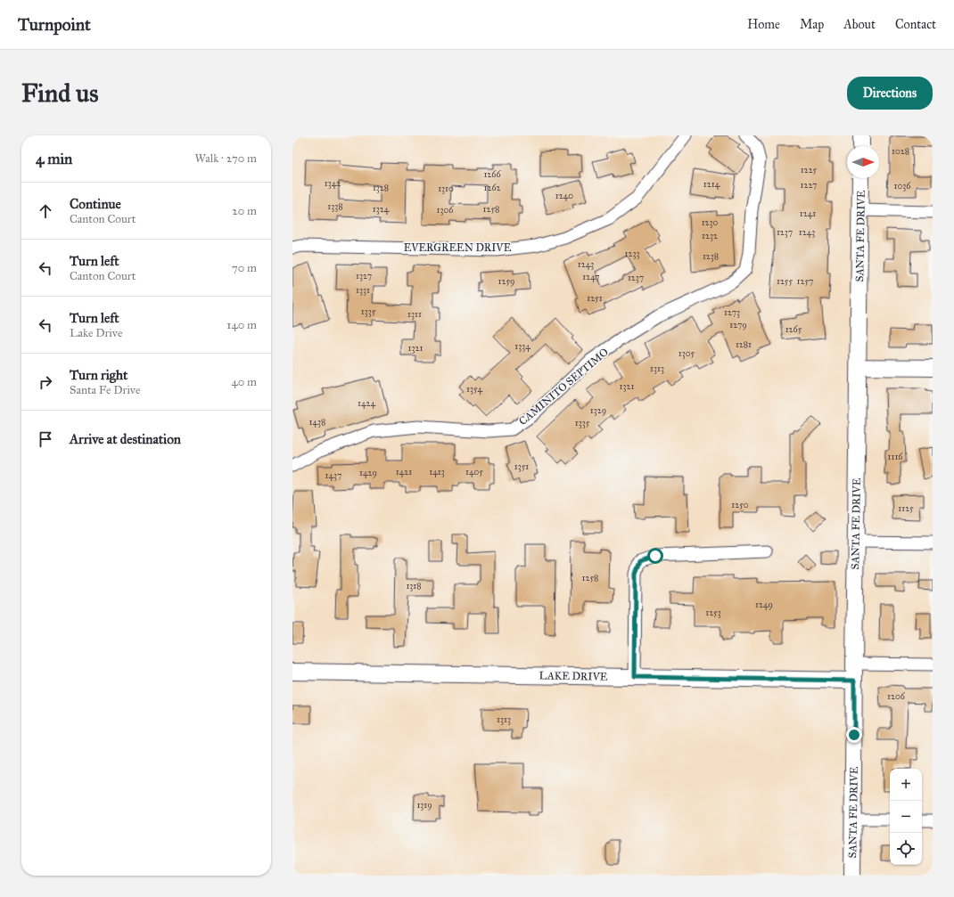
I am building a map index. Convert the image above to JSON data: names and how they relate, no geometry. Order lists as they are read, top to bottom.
{
  "streets": {
    "main road": ["SANTA FE DRIVE", "LAKE DRIVE"],
    "street": ["EVERGREEN DRIVE", "CAMINITO SEPTIMO"]
  },
  "crossings": [
    ["SANTA FE DRIVE", "LAKE DRIVE"]
  ],
  "house_numbers": [
    "1028",
    "1225",
    "1266",
    "1342",
    "1214",
    "1227",
    "1036",
    "1328",
    "1262",
    "1310",
    "1240",
    "1338",
    "1324",
    "1258",
    "1306",
    "1241",
    "1230",
    "1237",
    "1243",
    "1232",
    "1233",
    "1238",
    "1243",
    "1327",
    "1247",
    "1237",
    "1259",
    "1255",
    "1257",
    "1331",
    "1251",
    "1335",
    "1273",
    "1311",
    "1279",
    "1265",
    "1281",
    "1334",
    "1321",
    "1305",
    "1313",
    "1321",
    "1354",
    "1424",
    "1329",
    "1438",
    "1335",
    "1116",
    "1351",
    "1421",
    "1413",
    "1405",
    "1429",
    "1437",
    "1250",
    "1125",
    "1258",
    "1318",
    "1249",
    "1253",
    "1206",
    "1313",
    "1319"
  ],
  "north": "right",
  "page": {
    "header": "Turnpoint",
    "nav": [
      "Home",
      "Map",
      "About",
      "Contact"
    ],
    "buttons": "Directions",
    "title": "Find us",
    "heading": ["4 min", "Walk · 270 m"],
    "list": [
      ["Continue", "Canton Court", "20 m"],
      ["Turn left", "Canton Court", "70 m"],
      ["Turn left", "Lake Drive", "140 m"],
      ["Turn right", "Santa Fe Drive", "40 m"],
      "Arrive at destination"
    ],
    "map_buttons": ["+", "−"]
  }
}
